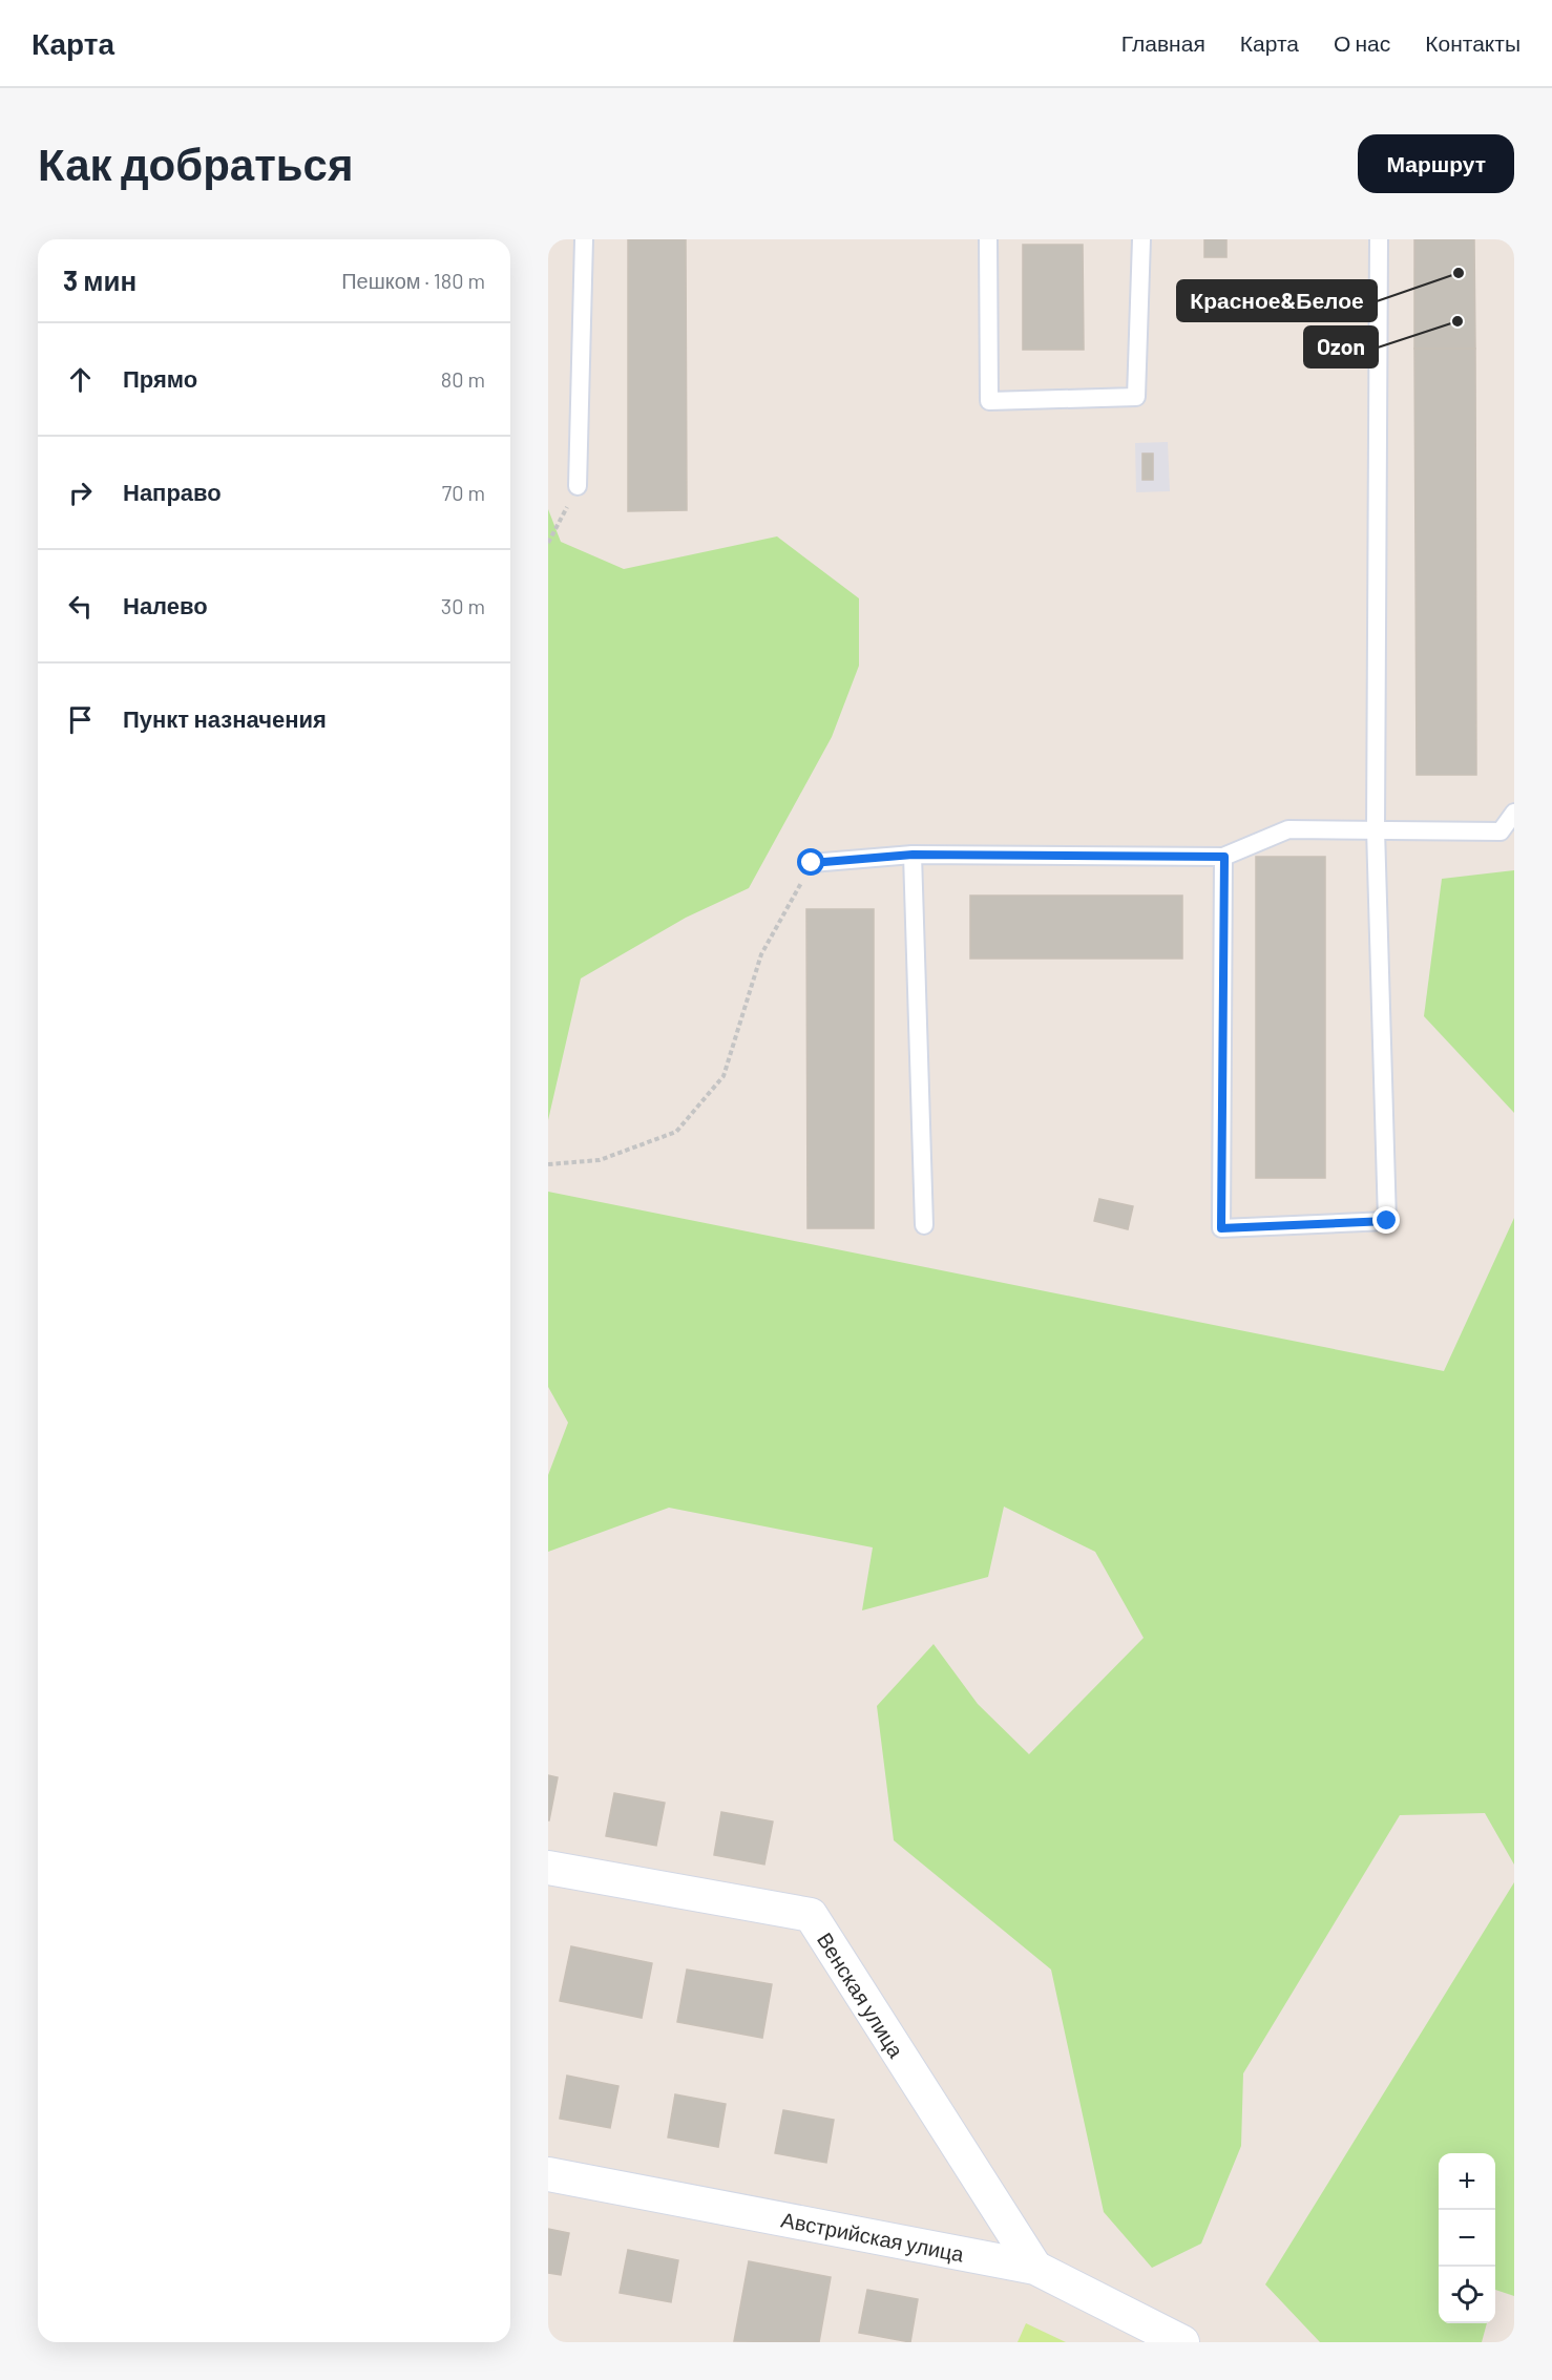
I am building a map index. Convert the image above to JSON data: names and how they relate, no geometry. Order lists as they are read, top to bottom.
{
  "streets": {
    "street": ["Венская улица", "Австрийская улица"]
  },
  "crossings": [
    ["Венская улица", "Австрийская улица"]
  ],
  "places": ["Красное&Белое", "Ozon"],
  "page": {
    "header": "Карта",
    "nav": [
      "Главная",
      "Карта",
      "О нас",
      "Контакты"
    ],
    "buttons": "Маршрут",
    "title": "Как добраться",
    "heading": ["3 мин", "Пешком · 180 m"],
    "list": [
      ["Прямо", "80 m"],
      ["Направо", "70 m"],
      ["Налево", "30 m"],
      "Пункт назначения"
    ],
    "map_buttons": ["+", "−"]
  }
}
